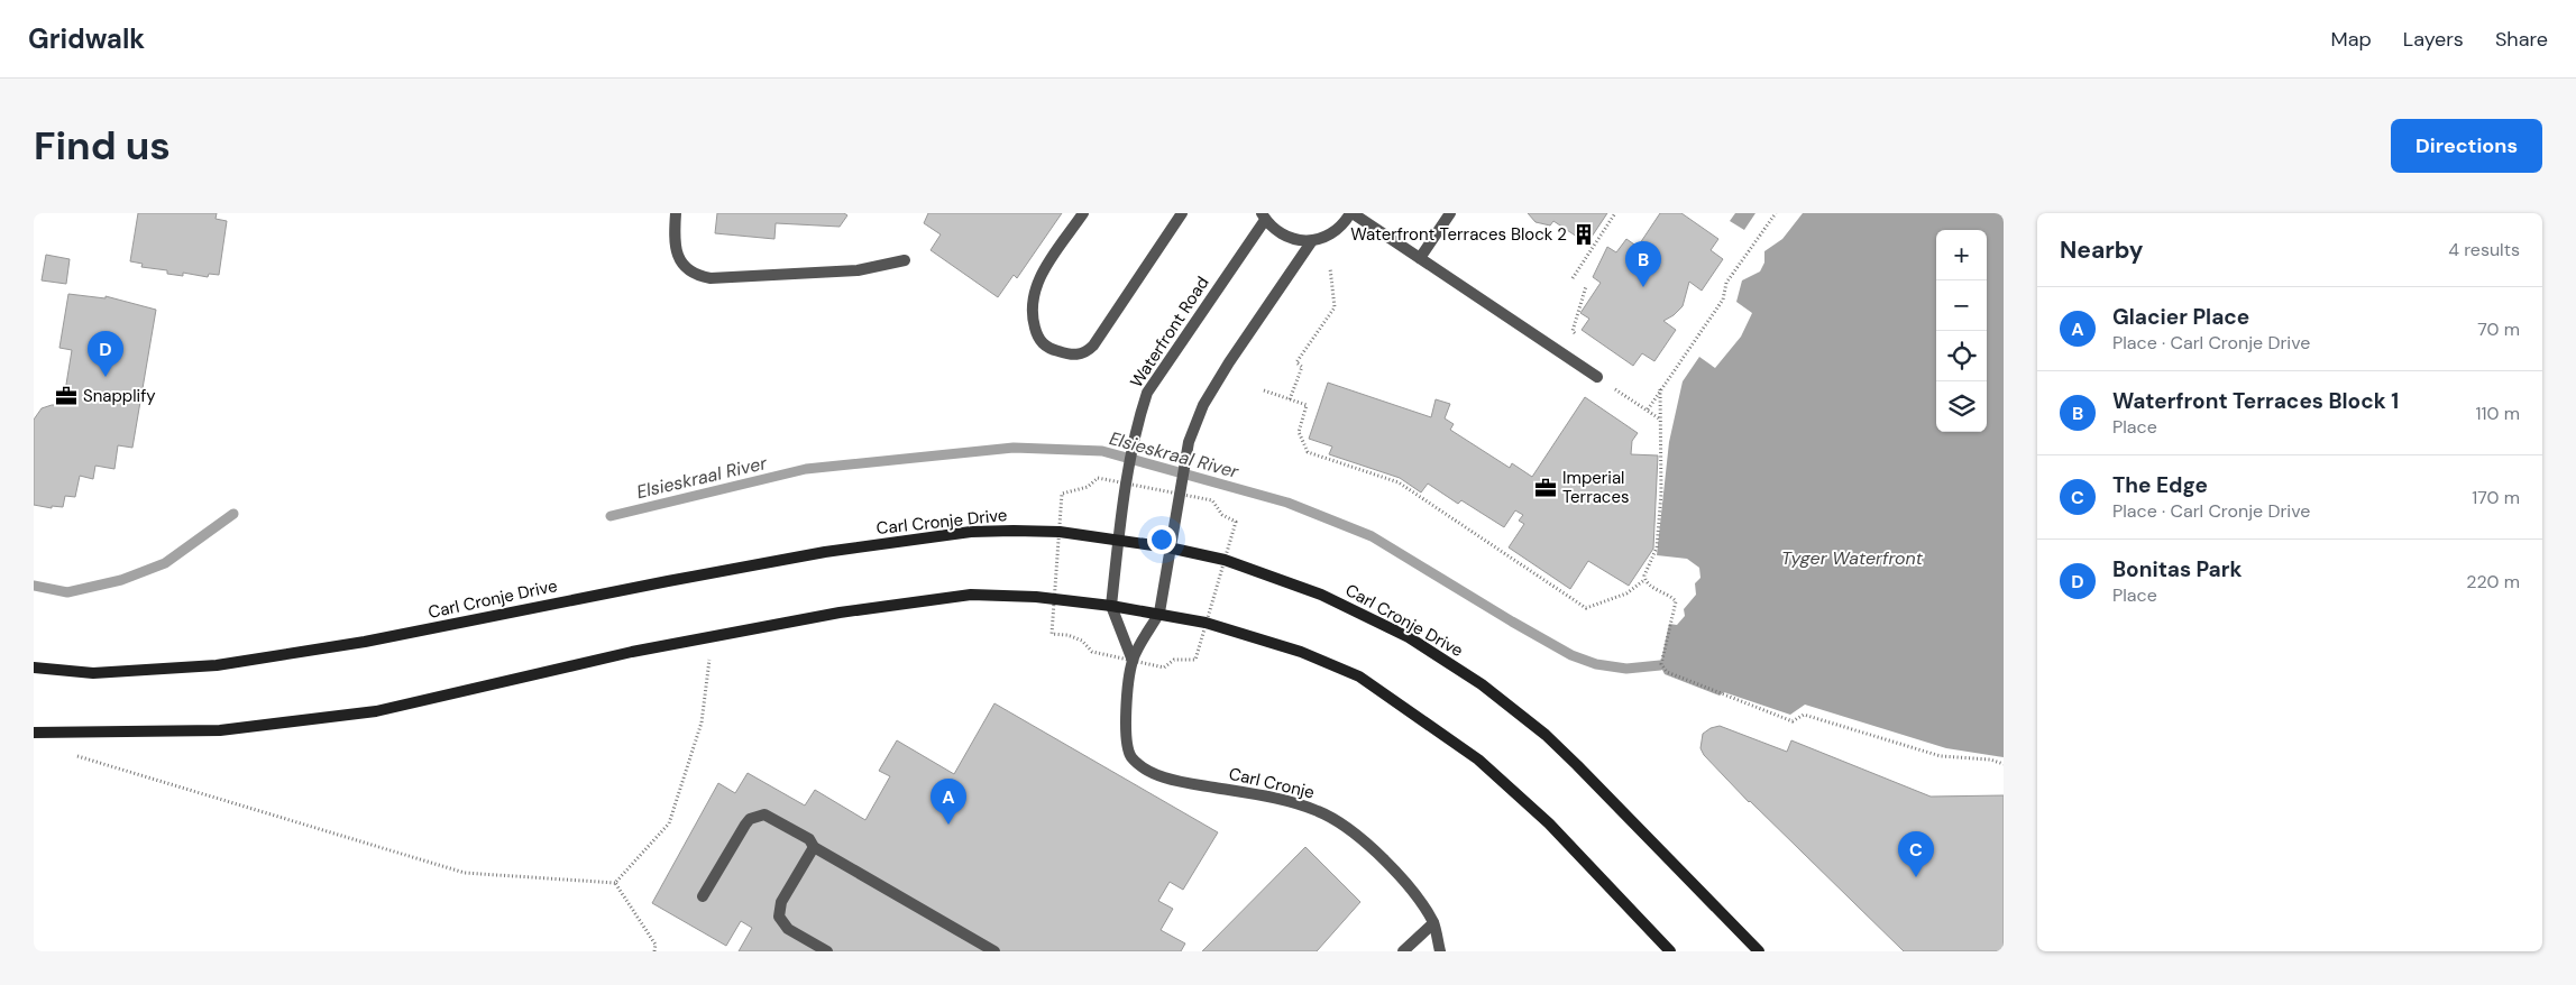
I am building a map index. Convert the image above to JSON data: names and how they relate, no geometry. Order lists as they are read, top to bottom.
{
  "streets": {
    "main road": ["Carl Cronje Drive"],
    "street": ["Waterfront Road", "Carl Cronje"]
  },
  "crossings": [
    ["Waterfront Road", "Carl Cronje Drive"],
    ["Waterfront Road", "Carl Cronje"]
  ],
  "water": ["Elsieskraal River", "Tyger Waterfront"],
  "places": {
    "building": ["Waterfront Terraces Block 2"],
    "office": ["Snapplify", "Imperial Terraces"]
  },
  "page": {
    "header": "Gridwalk",
    "nav": ["Map", "Layers", "Share"],
    "buttons": "Directions",
    "title": "Find us",
    "heading": ["Nearby", "4 results"],
    "map_buttons": ["+", "−"],
    "pins": [
      "B",
      "D",
      "A",
      "C"
    ],
    "list": [
      {
        "mark": "A",
        "name": "Glacier Place",
        "note": "Place · Carl Cronje Drive",
        "value": "70 m"
      },
      {
        "mark": "B",
        "name": "Waterfront Terraces Block 1",
        "note": "Place",
        "value": "110 m"
      },
      {
        "mark": "C",
        "name": "The Edge",
        "note": "Place · Carl Cronje Drive",
        "value": "170 m"
      },
      {
        "mark": "D",
        "name": "Bonitas Park",
        "note": "Place",
        "value": "220 m"
      }
    ]
  }
}
